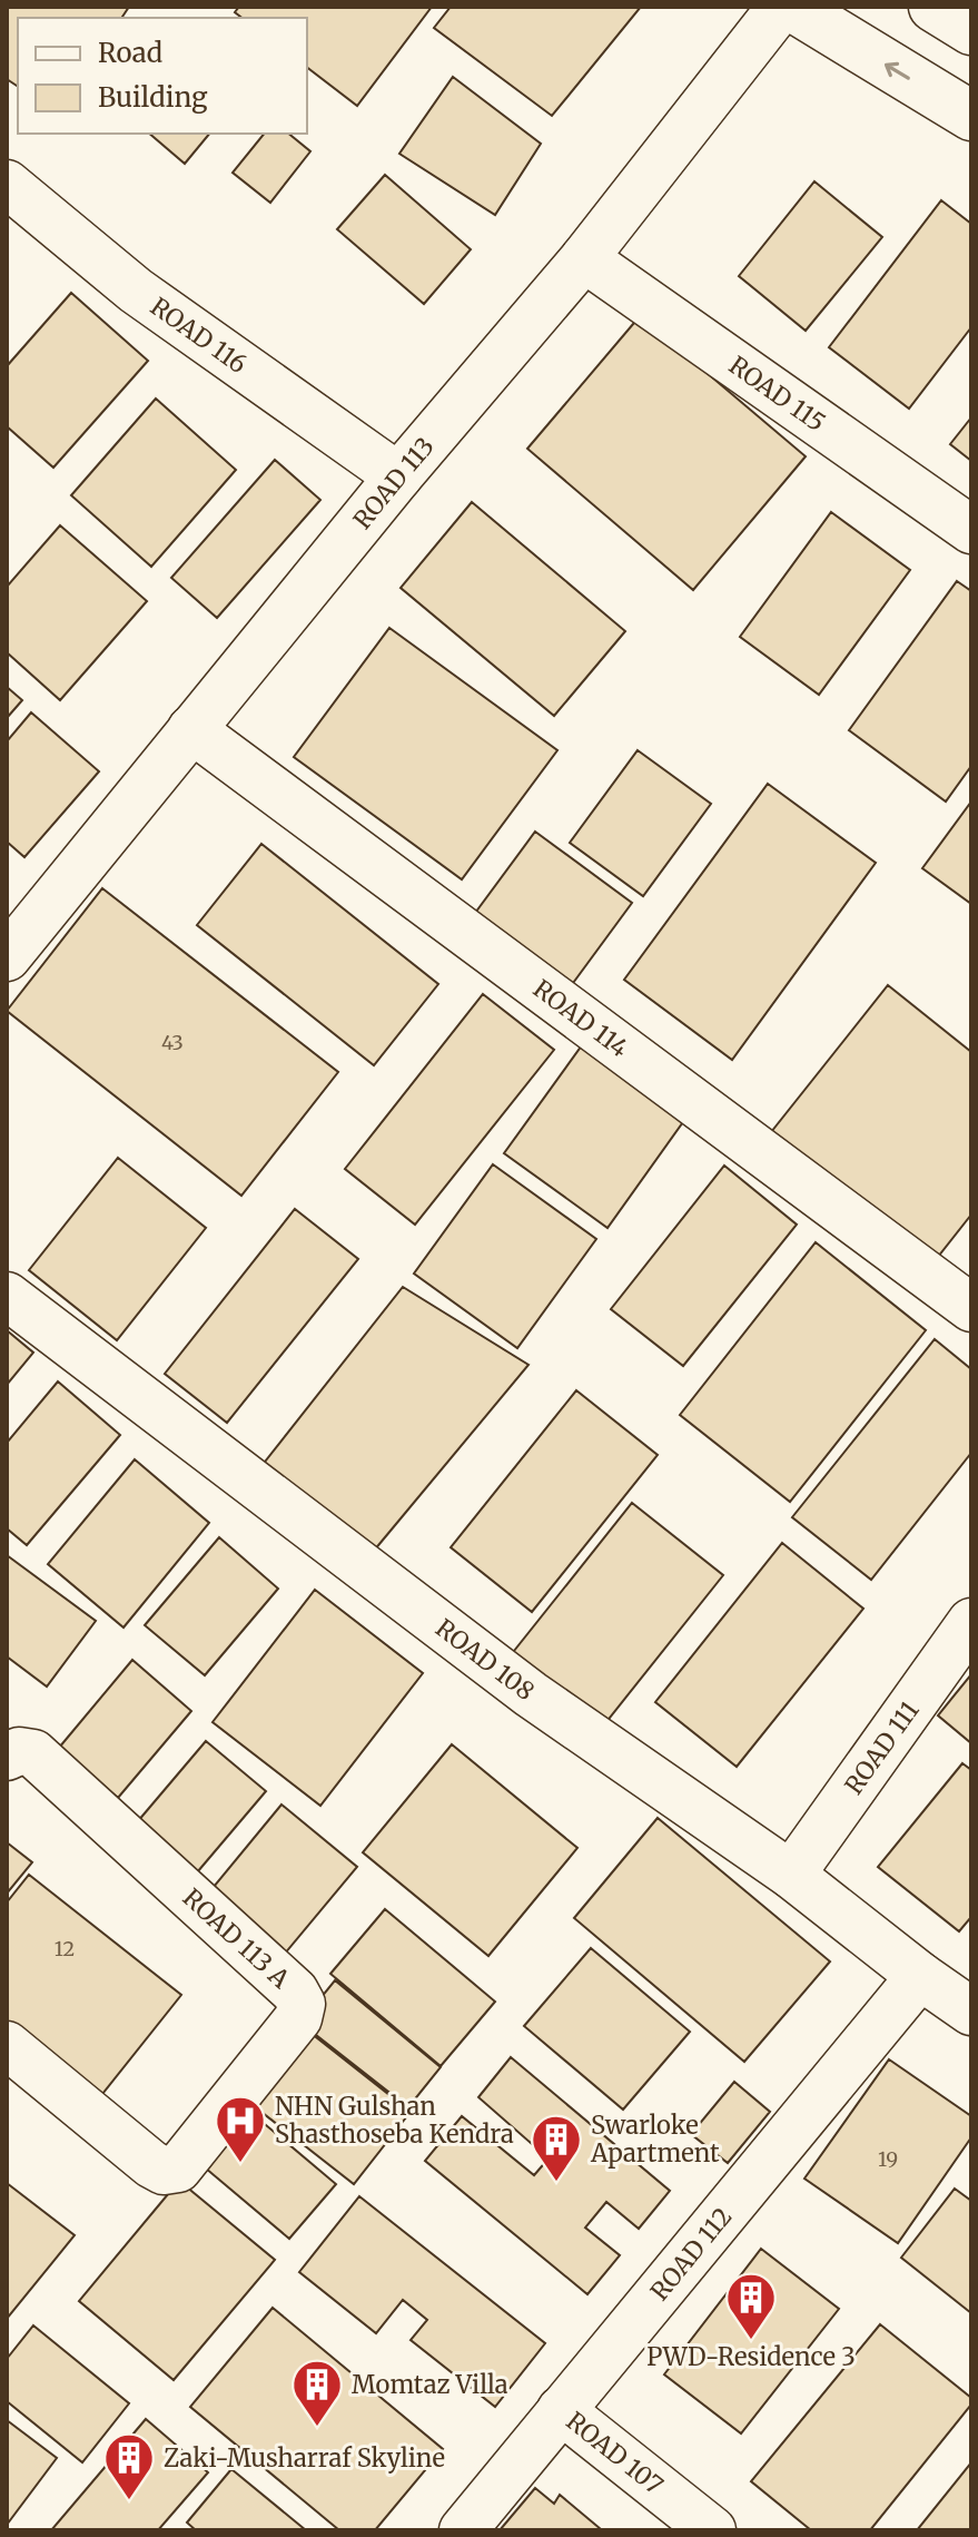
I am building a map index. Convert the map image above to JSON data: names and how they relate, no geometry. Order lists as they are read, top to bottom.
{
  "streets": {
    "street": [
      "ROAD 116",
      "ROAD 115",
      "ROAD 113",
      "ROAD 114",
      "ROAD 108",
      "ROAD 111",
      "ROAD 113 A",
      "ROAD 112",
      "ROAD 107"
    ]
  },
  "crossings": [
    ["ROAD 116", "ROAD 113"],
    ["ROAD 115", "ROAD 113"],
    ["ROAD 113", "ROAD 114"],
    ["ROAD 108", "ROAD 111"],
    ["ROAD 108", "ROAD 112"],
    ["ROAD 112", "ROAD 107"]
  ],
  "places": {
    "hospital": ["NHN Gulshan Shasthoseba Kendra"],
    "building": [
      "Swarloke Apartment",
      "PWD-Residence 3",
      "Momtaz Villa",
      "Zaki-Musharraf Skyline"
    ]
  },
  "house_numbers": ["43", "12", "19"],
  "legend": ["Road", "Building"]
}
